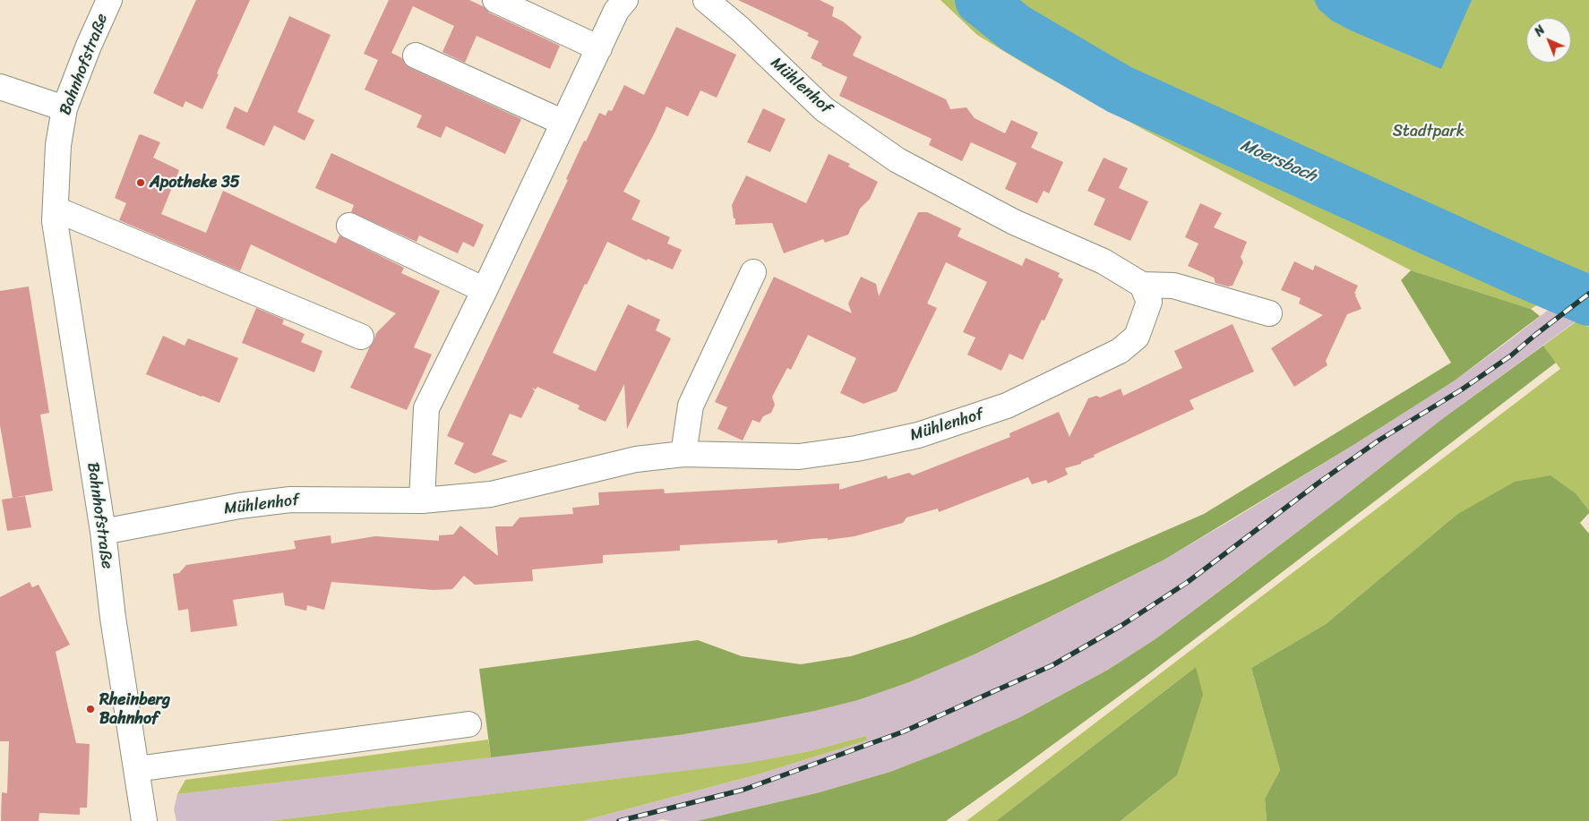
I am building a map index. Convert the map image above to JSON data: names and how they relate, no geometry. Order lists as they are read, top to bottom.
{
  "streets": {
    "street": ["Bahnhofstraße", "Mühlenhof"]
  },
  "crossings": [
    ["Bahnhofstraße", "Mühlenhof"]
  ],
  "water": ["Moersbach"],
  "parks": ["Stadtpark"],
  "places": ["Apotheke 35", "Rheinberg Bahnhof"],
  "north": "top left"
}
